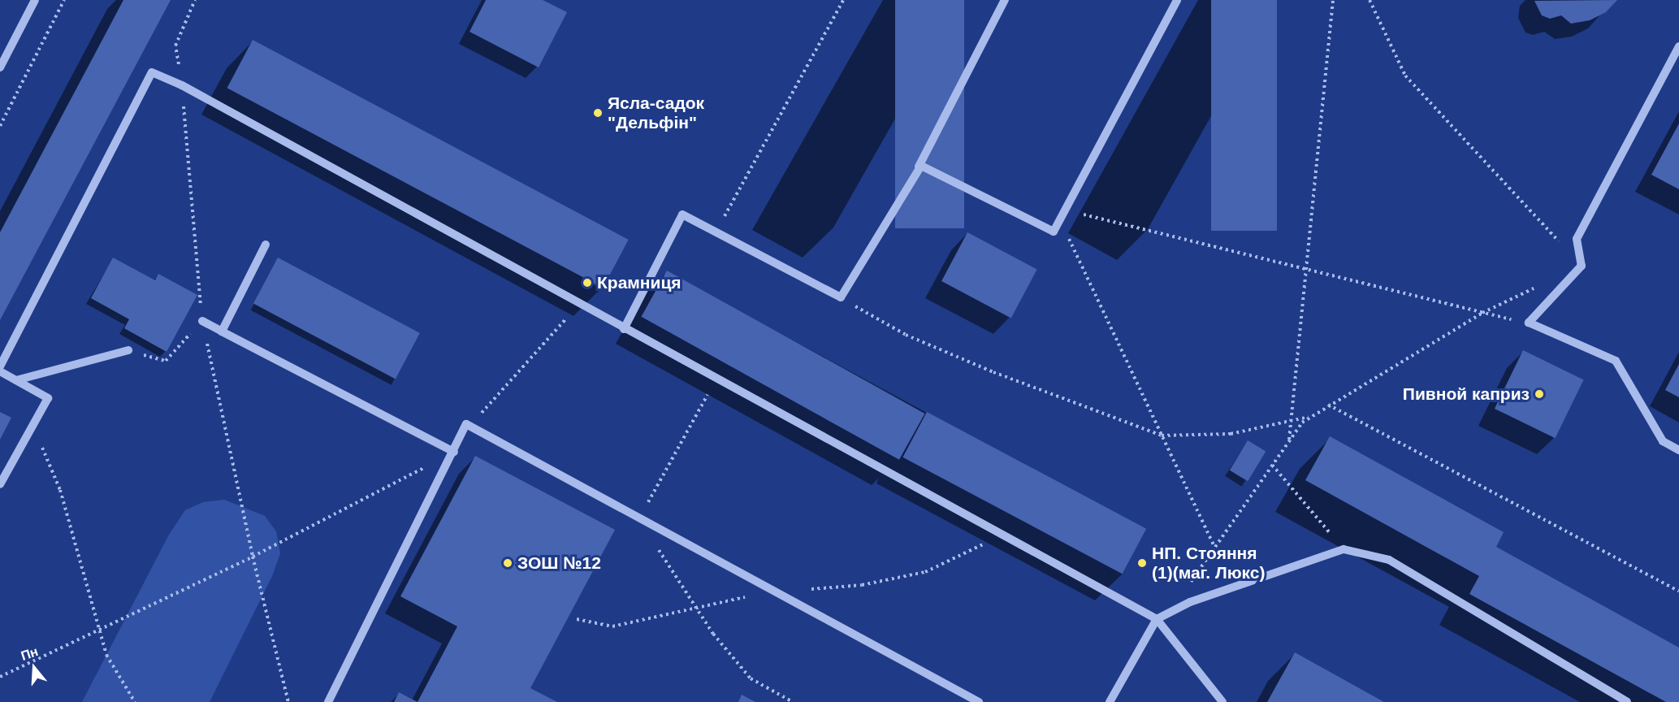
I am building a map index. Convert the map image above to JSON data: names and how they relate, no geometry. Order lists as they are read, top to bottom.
{
  "places": [
    "Ясла-садок \"Дельфін\"",
    "Крамниця",
    "Пивной каприз",
    "ЗОШ №12",
    "НП. Стояння (1)(маг. Люкс)"
  ],
  "north": "top"
}
